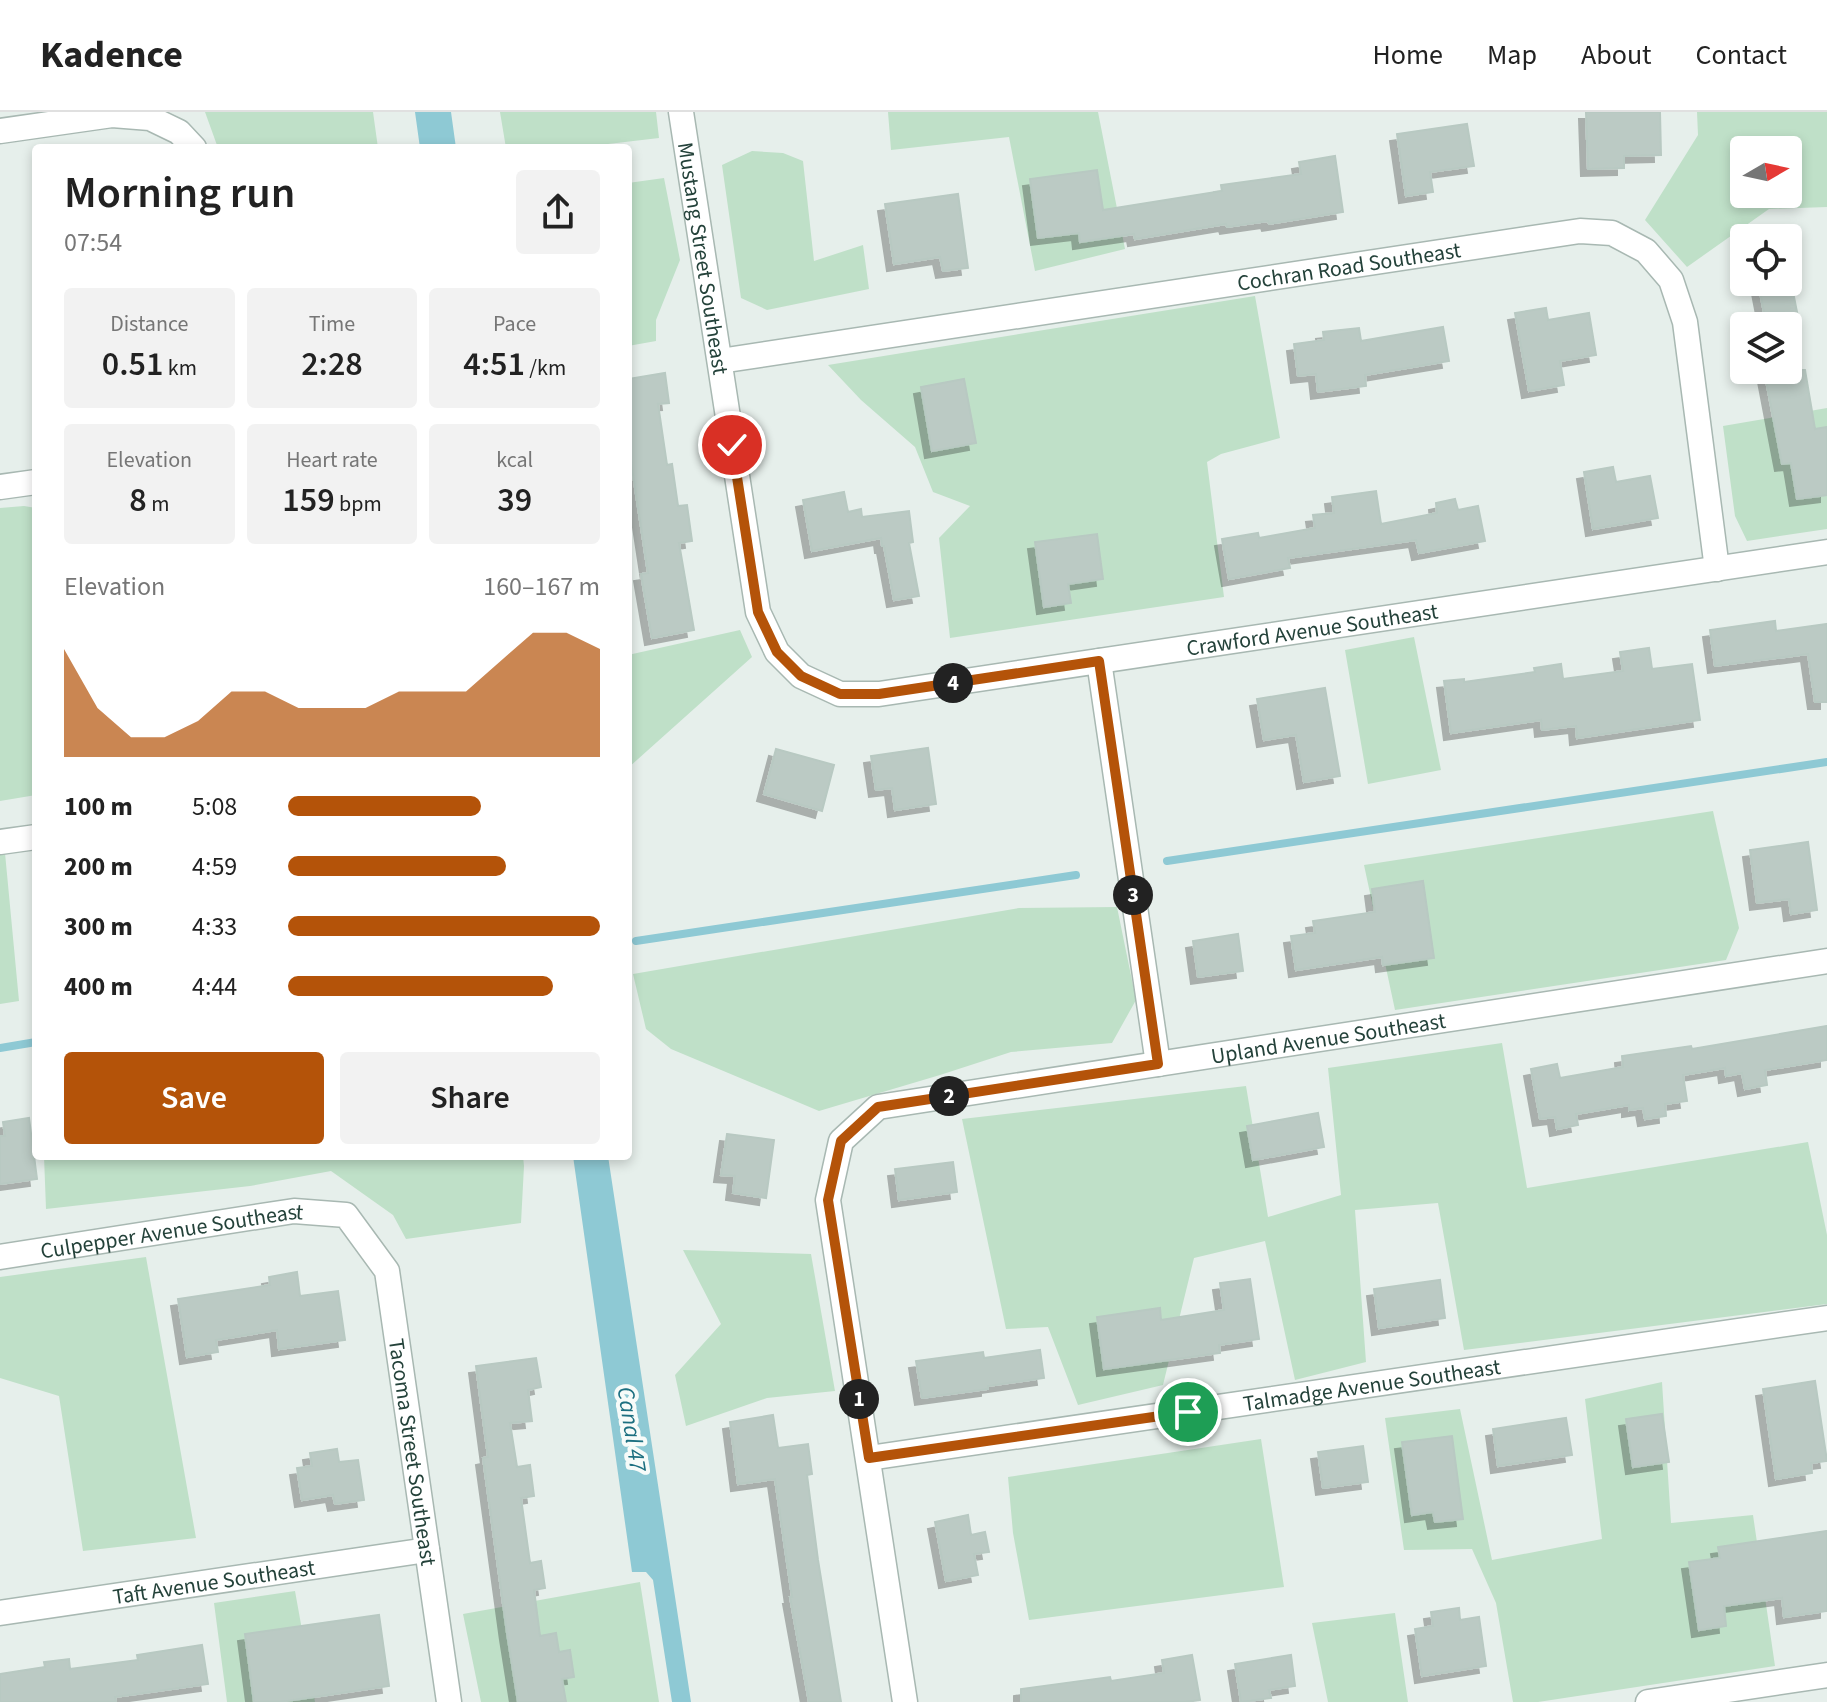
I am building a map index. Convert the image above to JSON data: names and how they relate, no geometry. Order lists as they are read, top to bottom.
{
  "streets": {
    "street": [
      "Mustang Street Southeast",
      "Cochran Road Southeast",
      "Crawford Avenue Southeast",
      "Upland Avenue Southeast",
      "Culpepper Avenue Southeast",
      "Talmadge Avenue Southeast",
      "Tacoma Street Southeast",
      "Taft Avenue Southeast"
    ]
  },
  "crossings": [
    ["Mustang Street Southeast", "Cochran Road Southeast"],
    ["Mustang Street Southeast", "Crawford Avenue Southeast"],
    ["Cochran Road Southeast", "Crawford Avenue Southeast"],
    ["Upland Avenue Southeast", "Talmadge Avenue Southeast"],
    ["Culpepper Avenue Southeast", "Tacoma Street Southeast"],
    ["Tacoma Street Southeast", "Taft Avenue Southeast"]
  ],
  "water": ["Canal 47"],
  "north": "right",
  "page": {
    "header": "Kadence",
    "nav": [
      "Home",
      "Map",
      "About",
      "Contact"
    ],
    "heading": ["Morning run", "07:54"],
    "stats": [
      ["Distance", "0.51 km"],
      ["Time", "2:28"],
      ["Pace", "4:51 /km"],
      ["Elevation", "8 m"],
      ["Heart rate", "159 bpm"],
      ["kcal", "39"]
    ],
    "chart": ["Elevation", "160–167 m"],
    "pins": [
      "4",
      "3",
      "2",
      "1"
    ],
    "list": [
      {
        "name": "100 m",
        "note": "5:08"
      },
      {
        "name": "200 m",
        "note": "4:59"
      },
      {
        "name": "300 m",
        "note": "4:33"
      },
      {
        "name": "400 m",
        "note": "4:44"
      }
    ],
    "buttons": ["Save", "Share"]
  }
}
